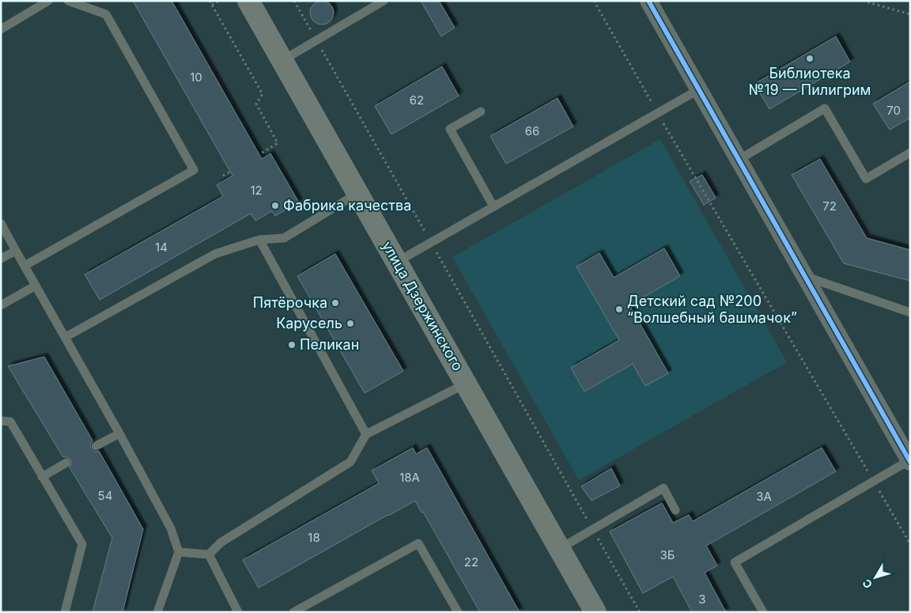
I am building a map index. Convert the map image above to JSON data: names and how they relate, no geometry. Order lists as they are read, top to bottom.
{
  "streets": {
    "main road": ["улица Дзержинского"]
  },
  "places": [
    "Библиотека №19 — Пилигрим",
    "Фабрика качества",
    "Пятёрочка",
    "Детский сад №200 “Волшебный башмачок”",
    "Карусель",
    "Пеликан"
  ],
  "house_numbers": [
    "10",
    "62",
    "70",
    "66",
    "12",
    "72",
    "14",
    "18А",
    "54",
    "3А",
    "18",
    "3Б",
    "22",
    "3"
  ],
  "north": "bottom left"
}
